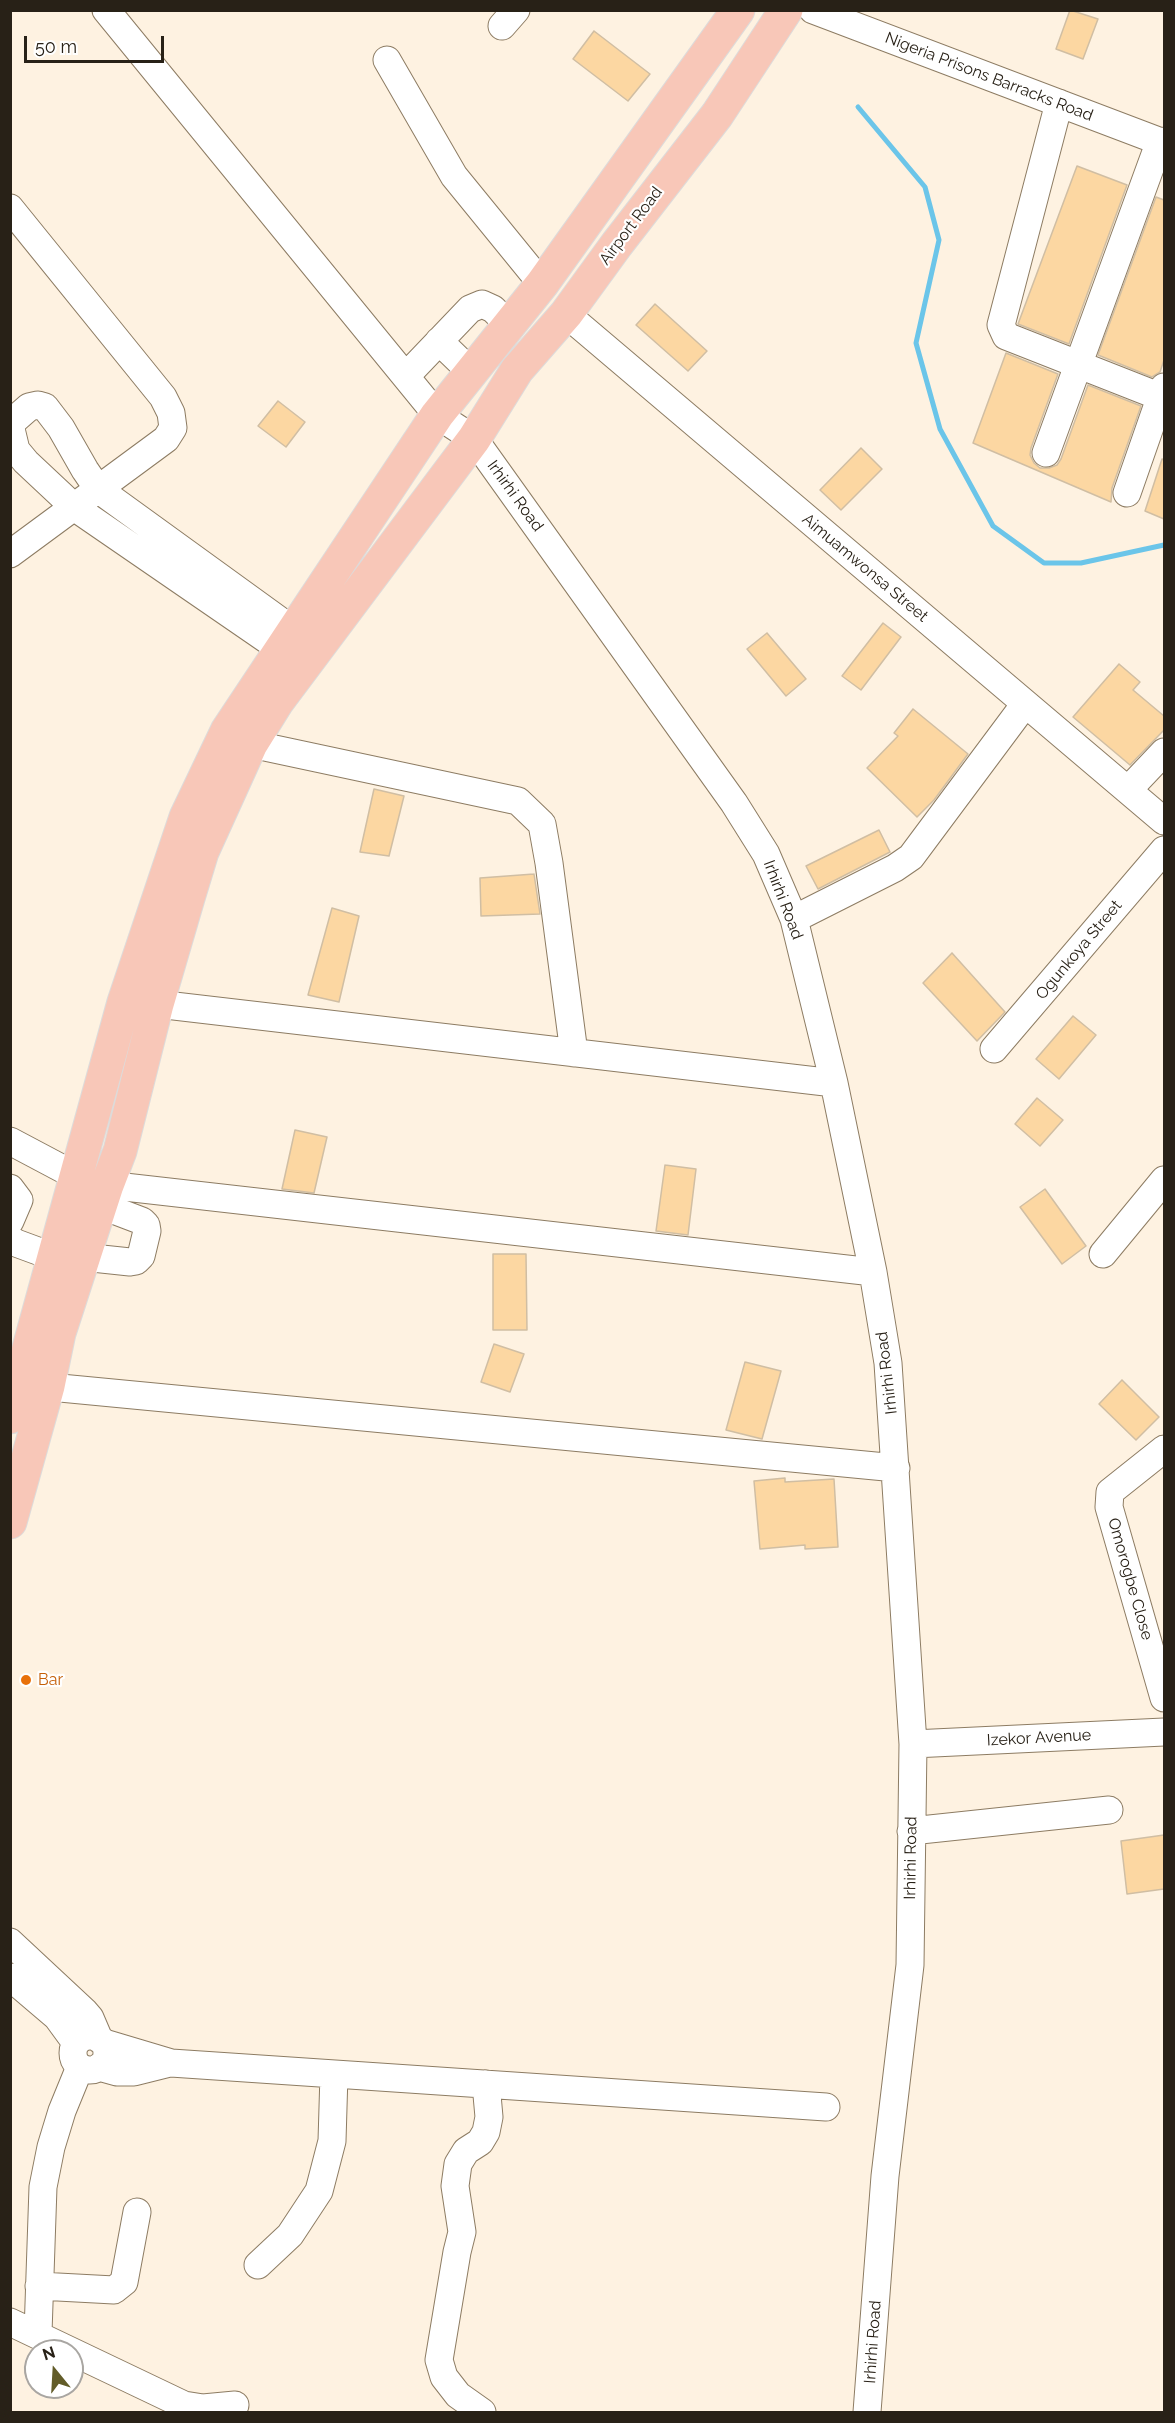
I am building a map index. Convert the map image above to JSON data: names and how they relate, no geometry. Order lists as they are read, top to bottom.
{
  "streets": {
    "main road": ["Airport Road"],
    "street": [
      "Nigeria Prisons Barracks Road",
      "Irhirhi Road",
      "Aimuamwonsa Street",
      "Ogunkoya Street",
      "Omorogbe Close",
      "Izekor Avenue"
    ]
  },
  "crossings": [
    ["Airport Road", "Irhirhi Road"],
    ["Airport Road", "Aimuamwonsa Street"],
    ["Irhirhi Road", "Izekor Avenue"]
  ],
  "places": ["Bar"],
  "scale_bar": "50 m",
  "north": "top"
}
